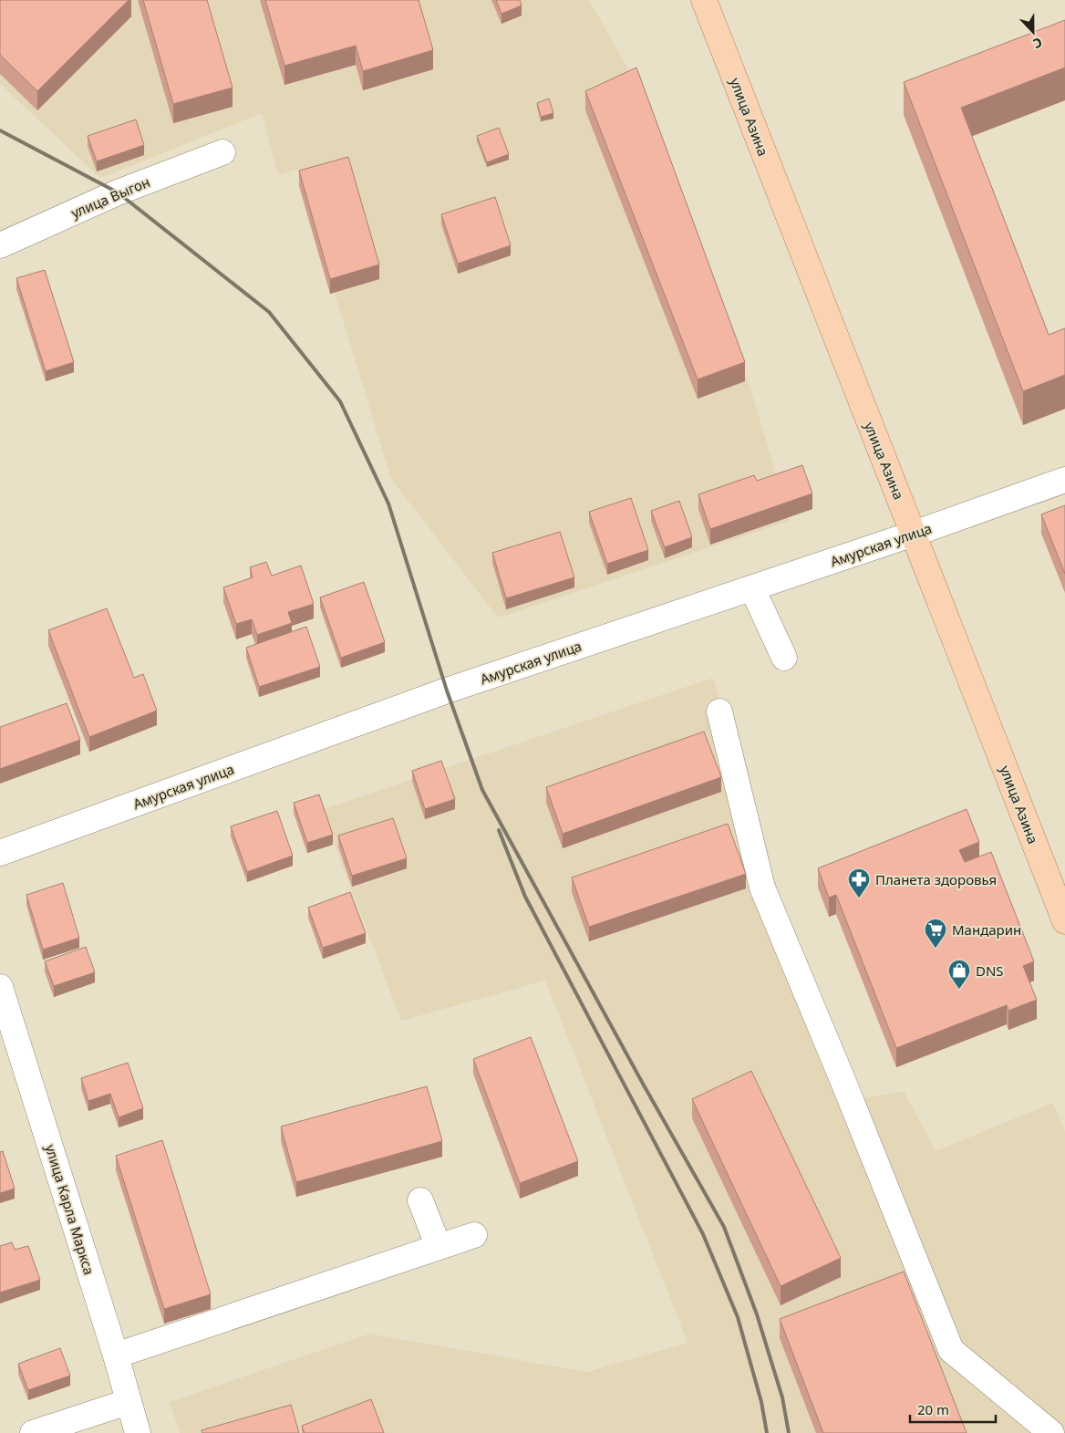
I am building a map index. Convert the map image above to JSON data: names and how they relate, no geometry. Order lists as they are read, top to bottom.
{
  "streets": {
    "main road": ["улица Азина"],
    "street": ["улица Выгон", "Амурская улица", "улица Карла Маркса"]
  },
  "crossings": [
    ["улица Азина", "Амурская улица"]
  ],
  "places": {
    "pharmacy": ["Планета здоровья"],
    "supermarket": ["Мандарин"],
    "shop": ["DNS"]
  },
  "scale_bar": "20 m",
  "north": "bottom"
}
